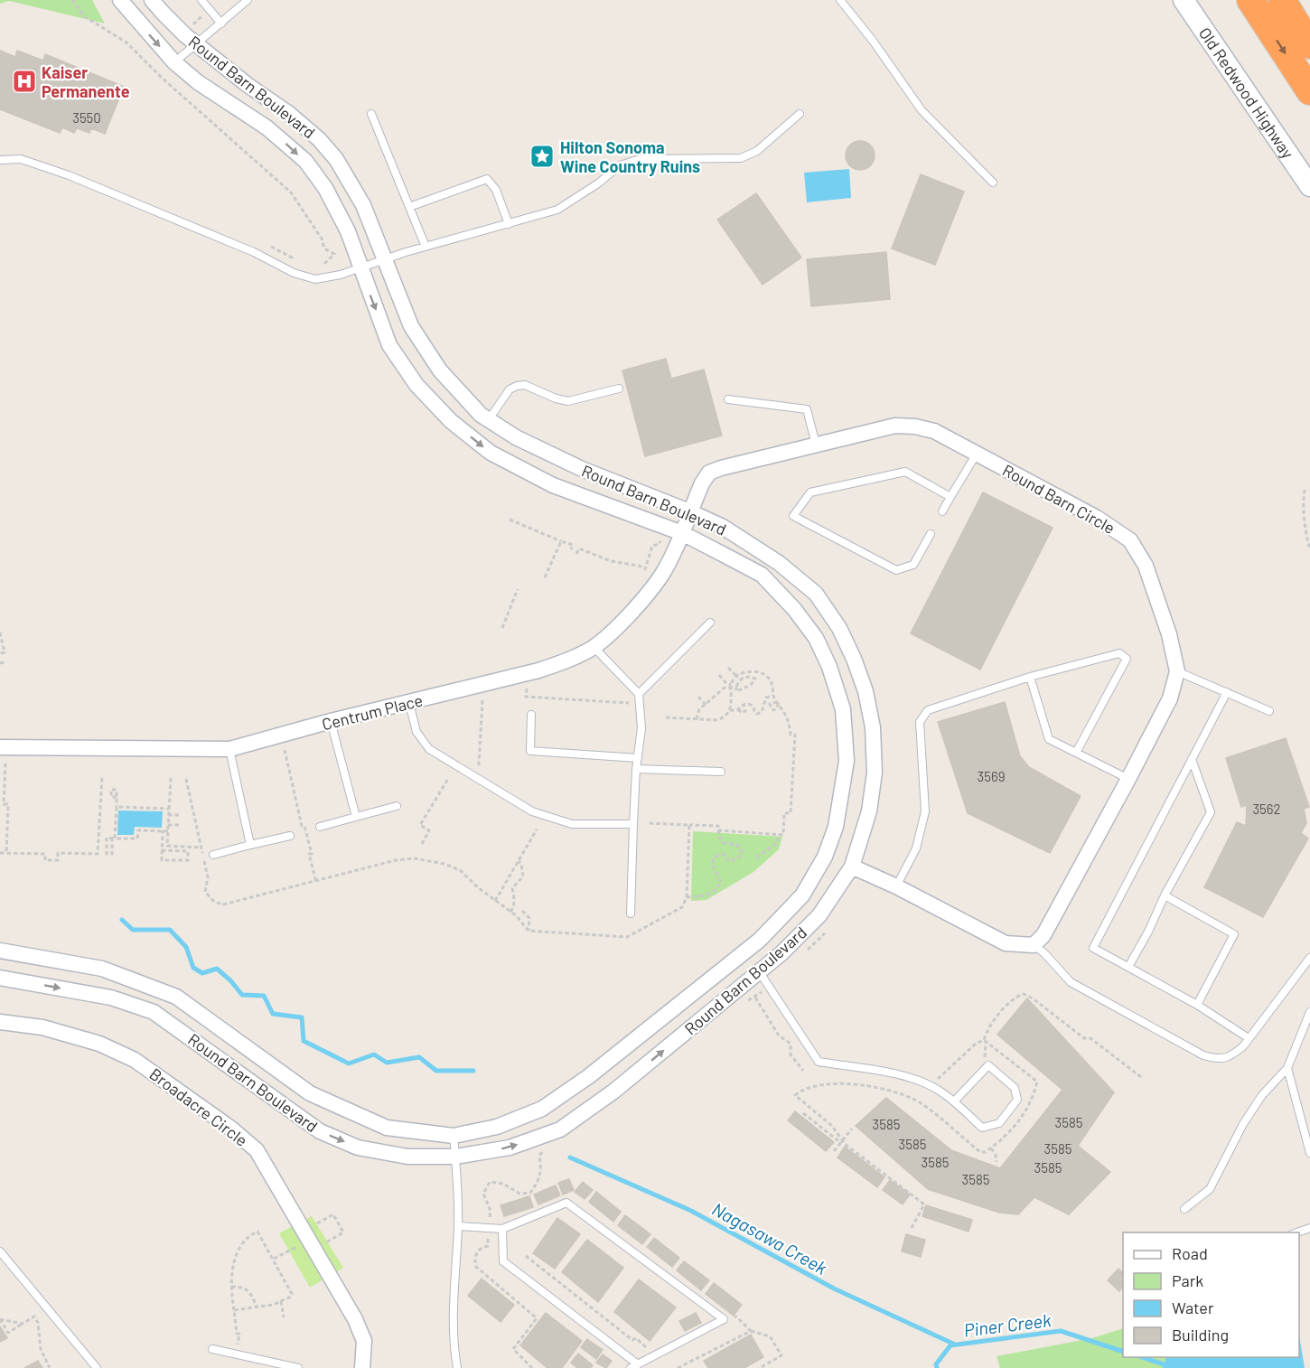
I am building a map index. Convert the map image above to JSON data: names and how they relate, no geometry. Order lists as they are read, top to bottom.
{
  "streets": {
    "main road": ["Old Redwood Highway"],
    "street": [
      "Round Barn Boulevard",
      "Round Barn Circle",
      "Centrum Place",
      "Broadacre Circle"
    ]
  },
  "crossings": [
    ["Round Barn Boulevard", "Round Barn Circle"],
    ["Round Barn Boulevard", "Centrum Place"],
    ["Round Barn Circle", "Centrum Place"]
  ],
  "water": ["Nagasawa Creek", "Piner Creek"],
  "places": {
    "hospital": ["Kaiser Permanente"],
    "place": ["Hilton Sonoma Wine Country Ruins"]
  },
  "house_numbers": [
    "3550",
    "3569",
    "3562",
    "3585",
    "3585",
    "3585",
    "3585",
    "3585",
    "3585",
    "3585"
  ],
  "legend": [
    "Road",
    "Park",
    "Water",
    "Building"
  ]
}
